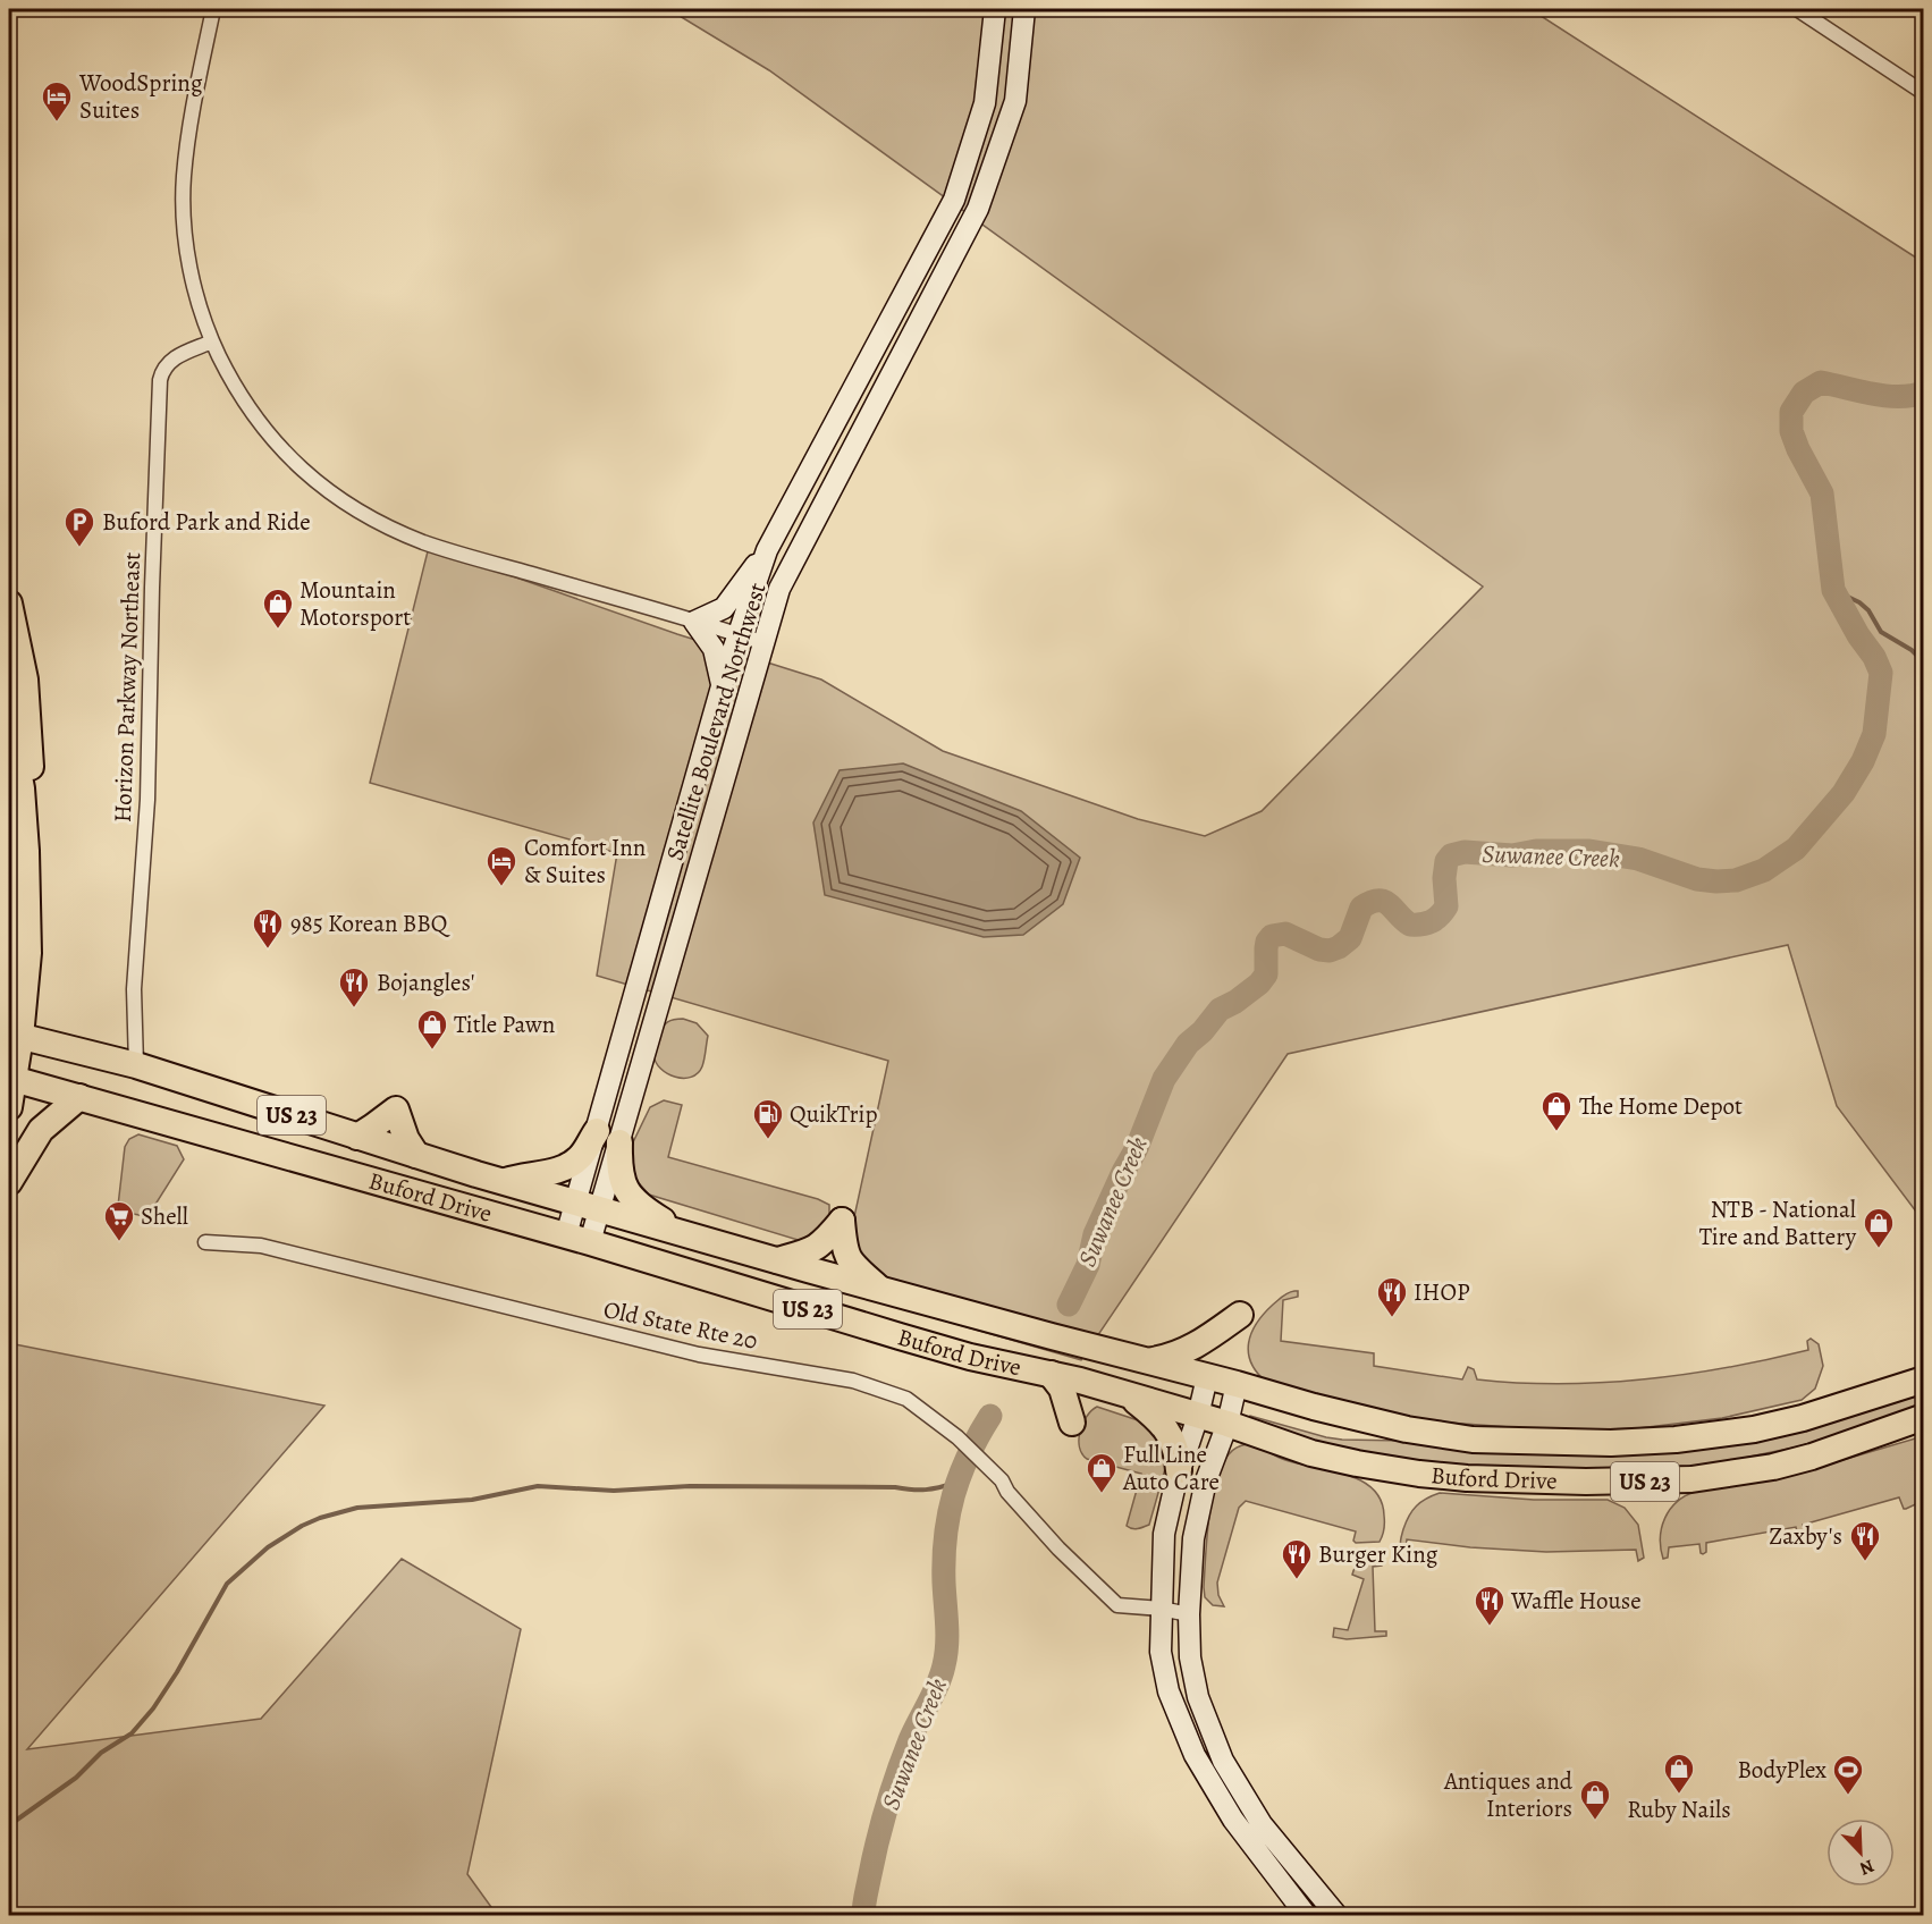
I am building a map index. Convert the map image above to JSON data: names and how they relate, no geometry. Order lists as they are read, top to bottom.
{
  "streets": {
    "highway": ["US 23", "Buford Drive"],
    "main road": ["Satellite Boulevard Northwest"],
    "street": ["Horizon Parkway Northeast", "Old State Rte 20"]
  },
  "crossings": [
    ["Horizon Parkway Northeast", "Buford Drive"],
    ["Satellite Boulevard Northwest", "Buford Drive"]
  ],
  "water": ["Suwanee Creek"],
  "places": {
    "hotel": ["WoodSpring Suites", "Comfort Inn & Suites"],
    "parking": ["Buford Park and Ride"],
    "shop": [
      "Mountain Motorsport",
      "Title Pawn",
      "The Home Depot",
      "NTB - National Tire and Battery",
      "Full Line Auto Care",
      "Ruby Nails",
      "Antiques and Interiors"
    ],
    "restaurant": [
      "985 Korean BBQ",
      "Bojangles'",
      "IHOP",
      "Zaxby's",
      "Burger King",
      "Waffle House"
    ],
    "fuel station": ["QuikTrip"],
    "supermarket": ["Shell"],
    "sports": ["BodyPlex"]
  },
  "north": "bottom right"
}
